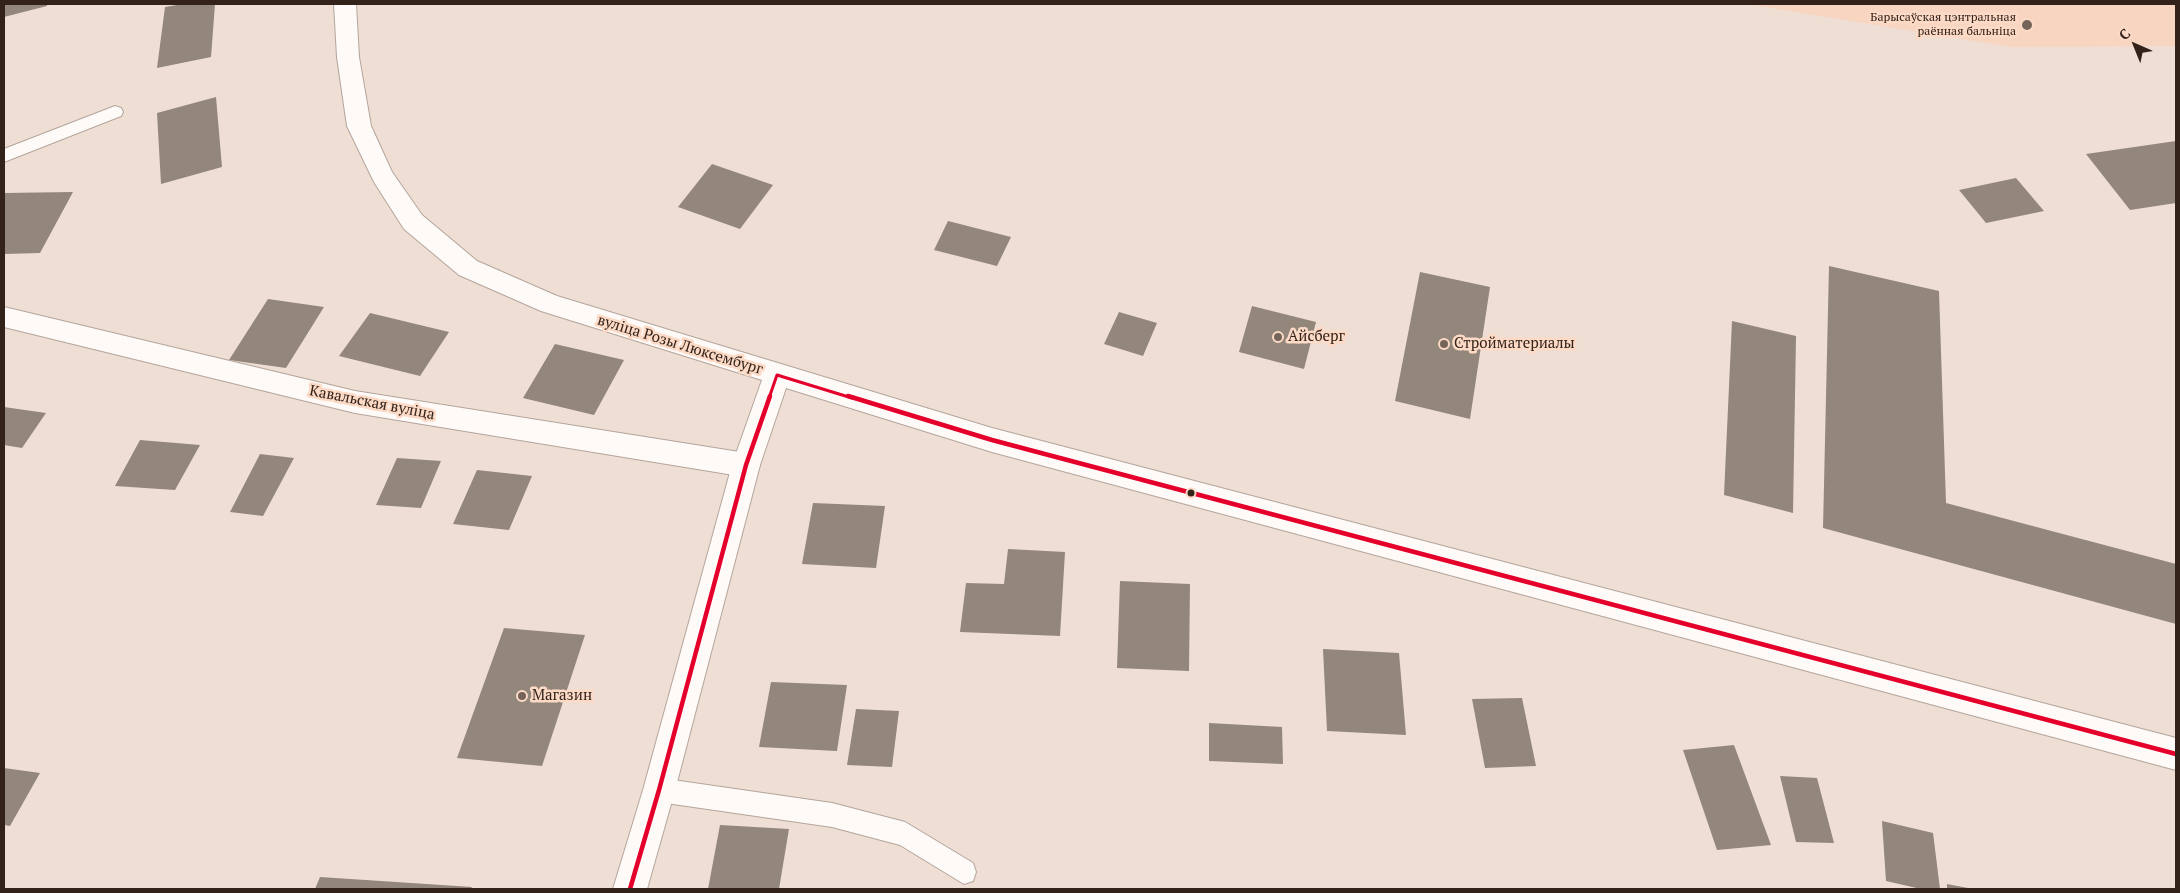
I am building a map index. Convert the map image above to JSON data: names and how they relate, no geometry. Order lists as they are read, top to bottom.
{
  "streets": {
    "street": ["вуліца Розы Люксембург", "Кавальская вуліца"]
  },
  "places": [
    "Барысаўская цэнтральная раённая бальніца",
    "Айсберг",
    "Стройматериалы",
    "Магазин"
  ],
  "north": "top left"
}
